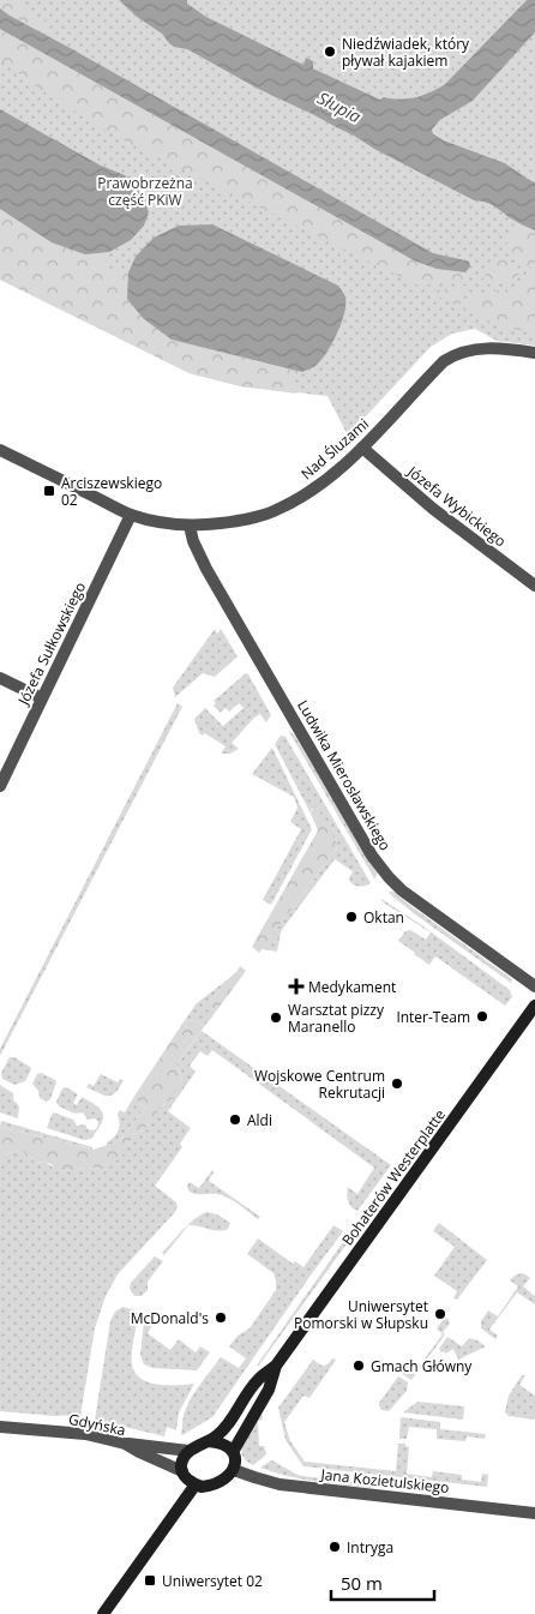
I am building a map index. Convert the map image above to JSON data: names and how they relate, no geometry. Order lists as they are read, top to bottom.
{
  "streets": {
    "main road": ["Bohaterów Westerplatte"],
    "street": [
      "Nad Śluzami",
      "Józefa Wybickiego",
      "Józefa Sułkowskiego",
      "Ludwika Mierosławskiego",
      "Gdyńska",
      "Jana Kozietulskiego"
    ]
  },
  "crossings": [
    ["Nad Śluzami", "Józefa Wybickiego"],
    ["Nad Śluzami", "Józefa Sułkowskiego"],
    ["Nad Śluzami", "Ludwika Mierosławskiego"],
    ["Bohaterów Westerplatte", "Gdyńska"],
    ["Bohaterów Westerplatte", "Jana Kozietulskiego"],
    ["Gdyńska", "Jana Kozietulskiego"]
  ],
  "water": ["Słupia"],
  "parks": ["Prawobrzeżna część PKiW"],
  "places": {
    "other": [
      "Niedźwiadek, który pływał kajakiem",
      "Oktan",
      "Inter-Team",
      "Warsztat pizzy Maranello",
      "Wojskowe Centrum Rekrutacji",
      "Aldi",
      "Uniwersytet Pomorski w Słupsku",
      "McDonald's",
      "Gmach Główny",
      "Intryga"
    ],
    "transit": ["Arciszewskiego 02", "Uniwersytet 02"],
    "health": ["Medykament"]
  },
  "scale_bar": "50 m"
}
